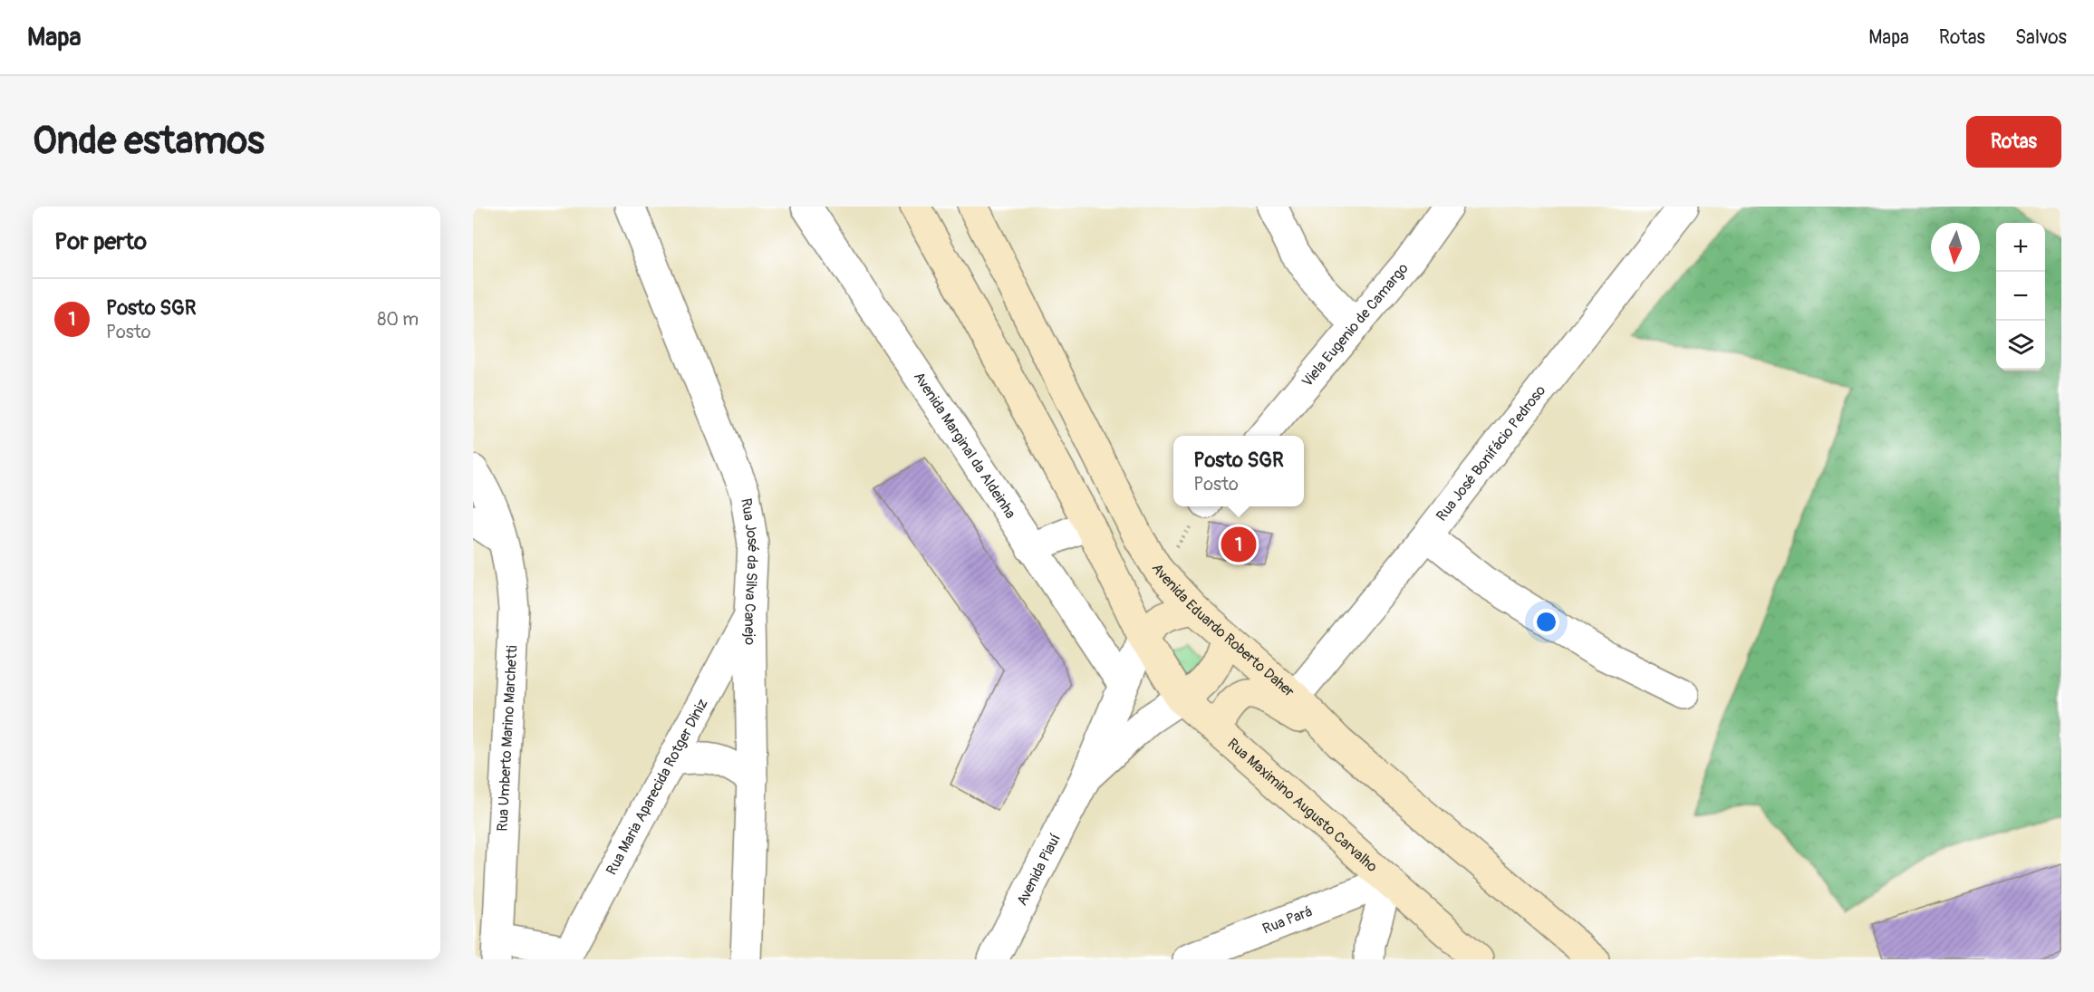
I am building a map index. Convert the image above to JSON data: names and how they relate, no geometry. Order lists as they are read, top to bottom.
{
  "streets": {
    "main road": ["Avenida Eduardo Roberto Daher", "Rua Maximino Augusto Carvalho"],
    "street": [
      "Viela Eugenio de Camargo",
      "Avenida Marginal da Aldeinha",
      "Rua José Bonifácio Pedroso",
      "Rua José da Silva Canejo",
      "Rua Umberto Marino Marchetti",
      "Rua Maria Aparecida Rotger Diniz",
      "Avenida Piauí",
      "Rua Pará"
    ]
  },
  "crossings": [
    ["Avenida Marginal da Aldeinha", "Avenida Piauí"],
    ["Rua José Bonifácio Pedroso", "Avenida Eduardo Roberto Daher"],
    ["Rua José da Silva Canejo", "Rua Maria Aparecida Rotger Diniz"],
    ["Avenida Eduardo Roberto Daher", "Rua Maximino Augusto Carvalho"],
    ["Avenida Eduardo Roberto Daher", "Avenida Piauí"],
    ["Rua Umberto Marino Marchetti", "Rua Maria Aparecida Rotger Diniz"],
    ["Rua Maximino Augusto Carvalho", "Avenida Piauí"],
    ["Rua Maximino Augusto Carvalho", "Rua Pará"]
  ],
  "north": "bottom",
  "page": {
    "header": "Mapa",
    "nav": ["Mapa", "Rotas", "Salvos"],
    "buttons": "Rotas",
    "title": "Onde estamos",
    "heading": "Por perto",
    "map_buttons": ["+", "−"],
    "list": [
      {
        "mark": "1",
        "name": "Posto SGR",
        "note": "Posto",
        "value": "80 m"
      }
    ],
    "popup": ["Posto SGR", "Posto"],
    "pins": "1"
  }
}
